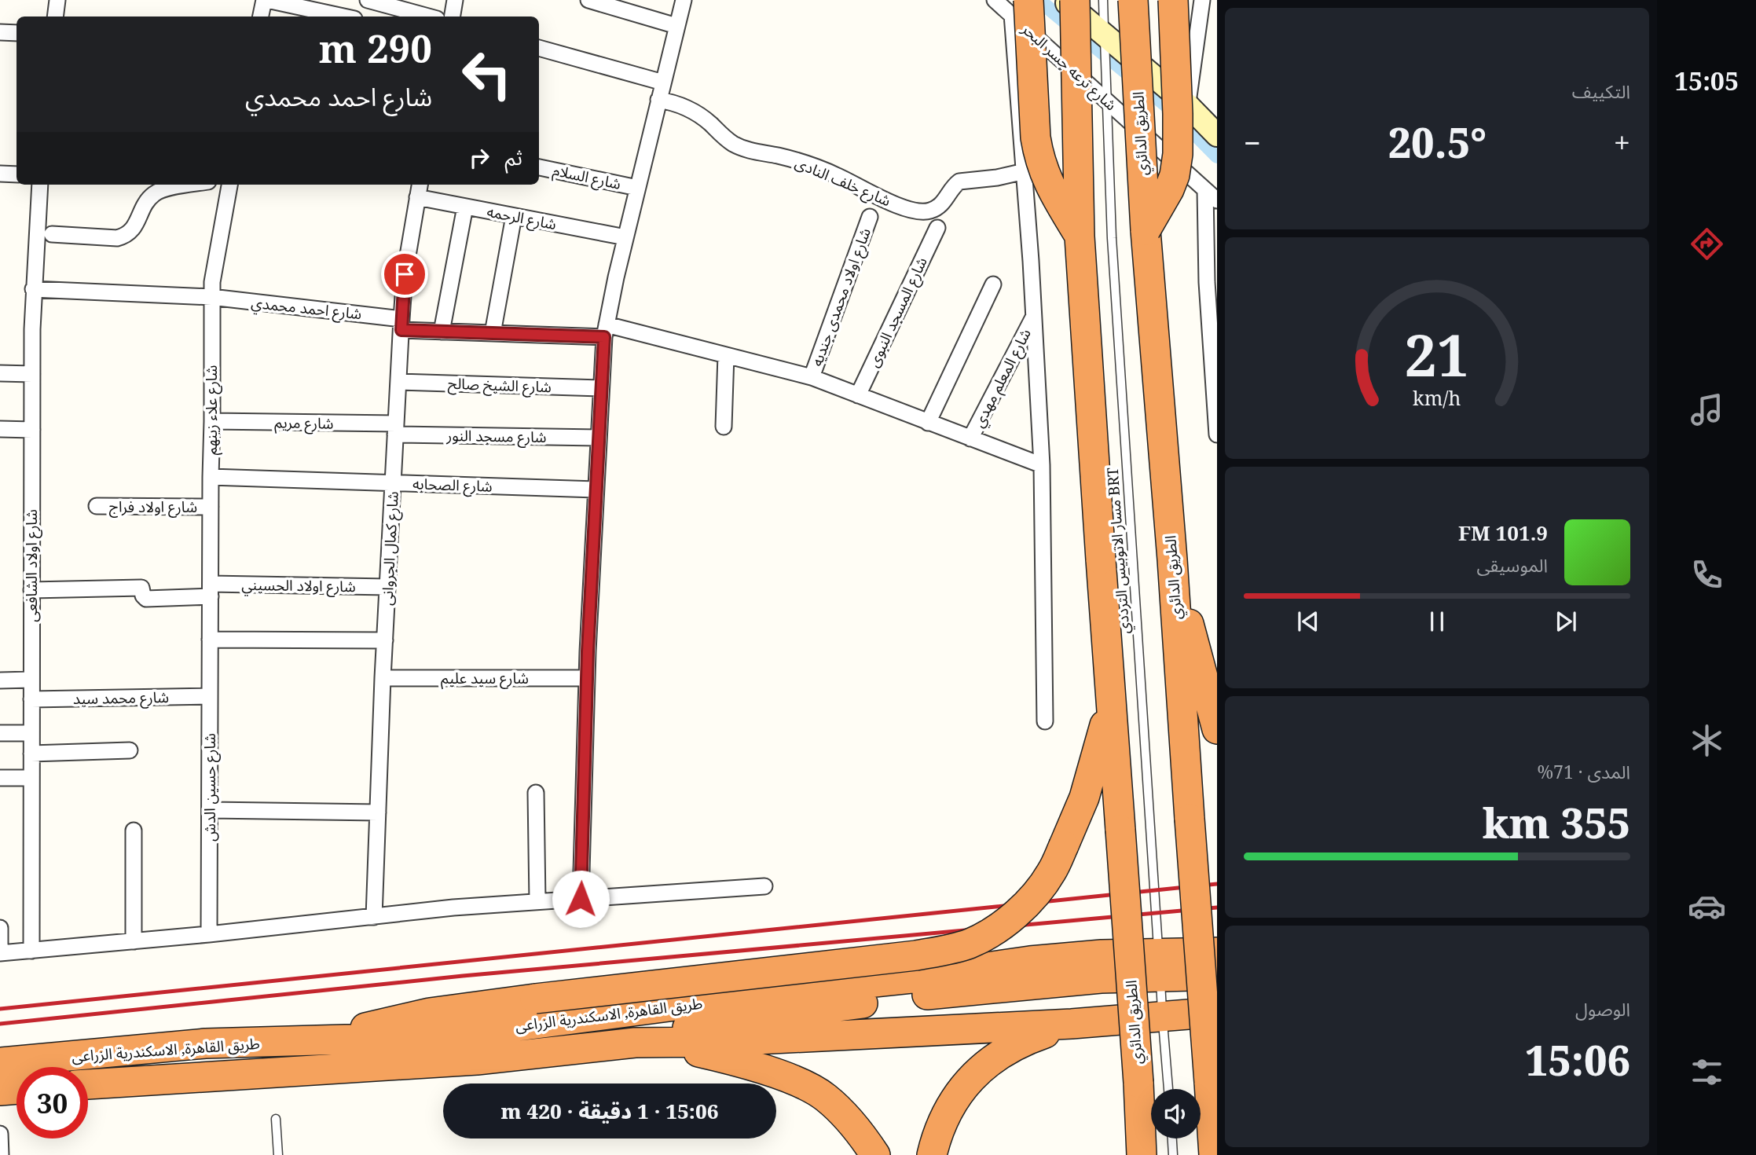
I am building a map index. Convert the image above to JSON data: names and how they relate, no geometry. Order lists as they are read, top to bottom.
{
  "streets": {
    "highway": ["الطريق الدائري", "طريق القاهرة, الاسكندرية الزراعى"],
    "street": [
      "شارع ترعه جسر البحر",
      "شارع السلام",
      "شارع خلف النادى",
      "شارع الرحمه",
      "شارع اولاد محمدى جنديه",
      "شارع احمد محمدي",
      "شارع المسجد النبوى",
      "شارع المعلم مهدي",
      "شارع الشيخ صالح",
      "شارع علاء زينهم",
      "شارع مريم",
      "شارع مسجد النور",
      "شارع الصحابه",
      "شارع اولاد فراج",
      "شارع كمال الجروانى",
      "شارع اولاد الشافعى",
      "شارع اولاد الحسيني",
      "شارع سيد عليم",
      "شارع محمد سيد",
      "شارع حسين الدش"
    ],
    "lane": ["مسار الاتوبيس الترددي BRT"]
  },
  "crossings": [
    ["شارع الرحمه", "شارع كمال الجروانى"],
    ["شارع اولاد محمدى جنديه", "شارع احمد محمدي"],
    ["شارع احمد محمدي", "شارع المسجد النبوى"],
    ["شارع احمد محمدي", "شارع المعلم مهدي"],
    ["شارع احمد محمدي", "شارع علاء زينهم"],
    ["شارع احمد محمدي", "شارع كمال الجروانى"],
    ["شارع احمد محمدي", "شارع اولاد الشافعى"],
    ["شارع الشيخ صالح", "شارع كمال الجروانى"],
    ["شارع علاء زينهم", "شارع مريم"],
    ["شارع علاء زينهم", "شارع الصحابه"],
    ["شارع علاء زينهم", "شارع اولاد فراج"],
    ["شارع علاء زينهم", "شارع اولاد الحسيني"],
    ["شارع علاء زينهم", "شارع حسين الدش"],
    ["شارع مريم", "شارع مسجد النور"],
    ["شارع مريم", "شارع كمال الجروانى"],
    ["شارع مسجد النور", "شارع كمال الجروانى"],
    ["شارع الصحابه", "شارع كمال الجروانى"],
    ["شارع كمال الجروانى", "شارع اولاد الحسيني"],
    ["شارع كمال الجروانى", "شارع سيد عليم"],
    ["شارع اولاد الشافعى", "شارع اولاد الحسيني"],
    ["شارع اولاد الشافعى", "شارع محمد سيد"],
    ["شارع محمد سيد", "شارع حسين الدش"]
  ],
  "page": {
    "tabs": "15:05",
    "tile": [
      "التكييف",
      ["المدى · 71%", "355 km"],
      ["الوصول", "15:06"]
    ],
    "turn": ["290 m", "شارع احمد محمدي"],
    "heat": ["−", "20.5°", "+"],
    "then": "ثم",
    "song": ["101.9 FM", "الموسيقى"],
    "limit": "30",
    "trip": "15:06 · 1 دقيقة · 420 m",
    "gauge": ["21", "km/h"]
  }
}
